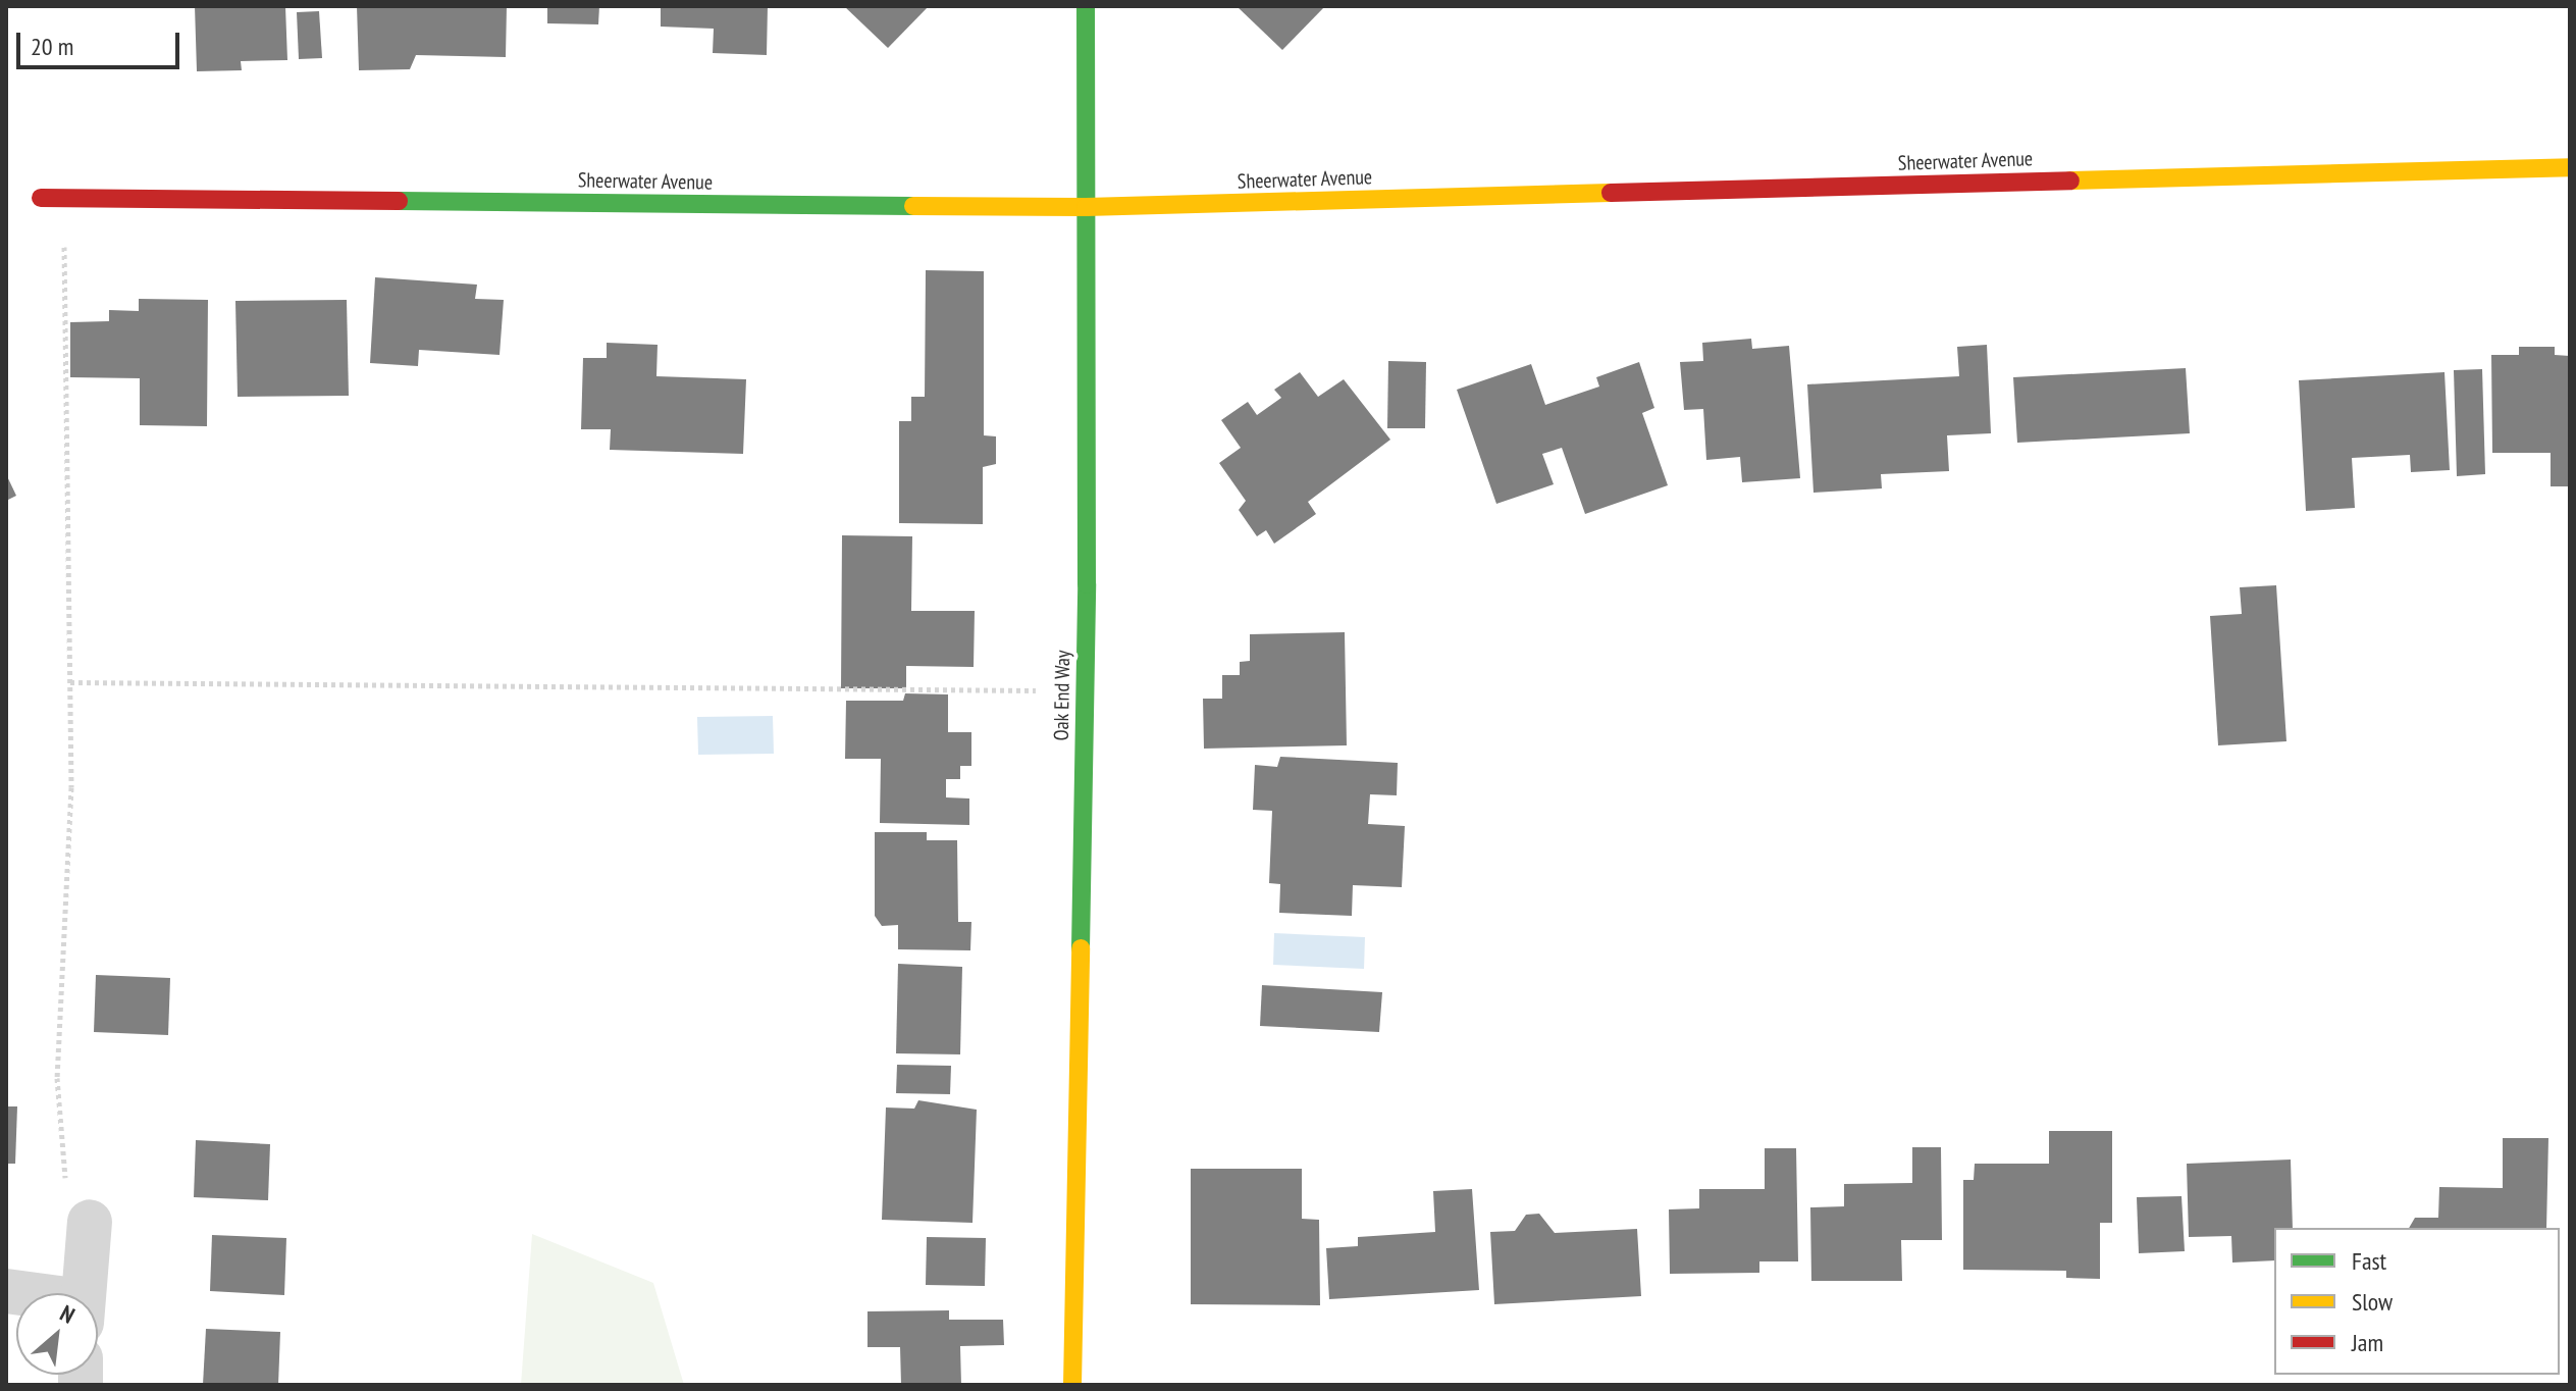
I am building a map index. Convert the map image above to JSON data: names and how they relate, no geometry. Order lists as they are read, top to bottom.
{
  "streets": {
    "street": ["Sheerwater Avenue", "Oak End Way"]
  },
  "crossings": [
    ["Sheerwater Avenue", "Oak End Way"]
  ],
  "legend": ["Fast", "Slow", "Jam"],
  "scale_bar": "20 m",
  "north": "top right"
}
